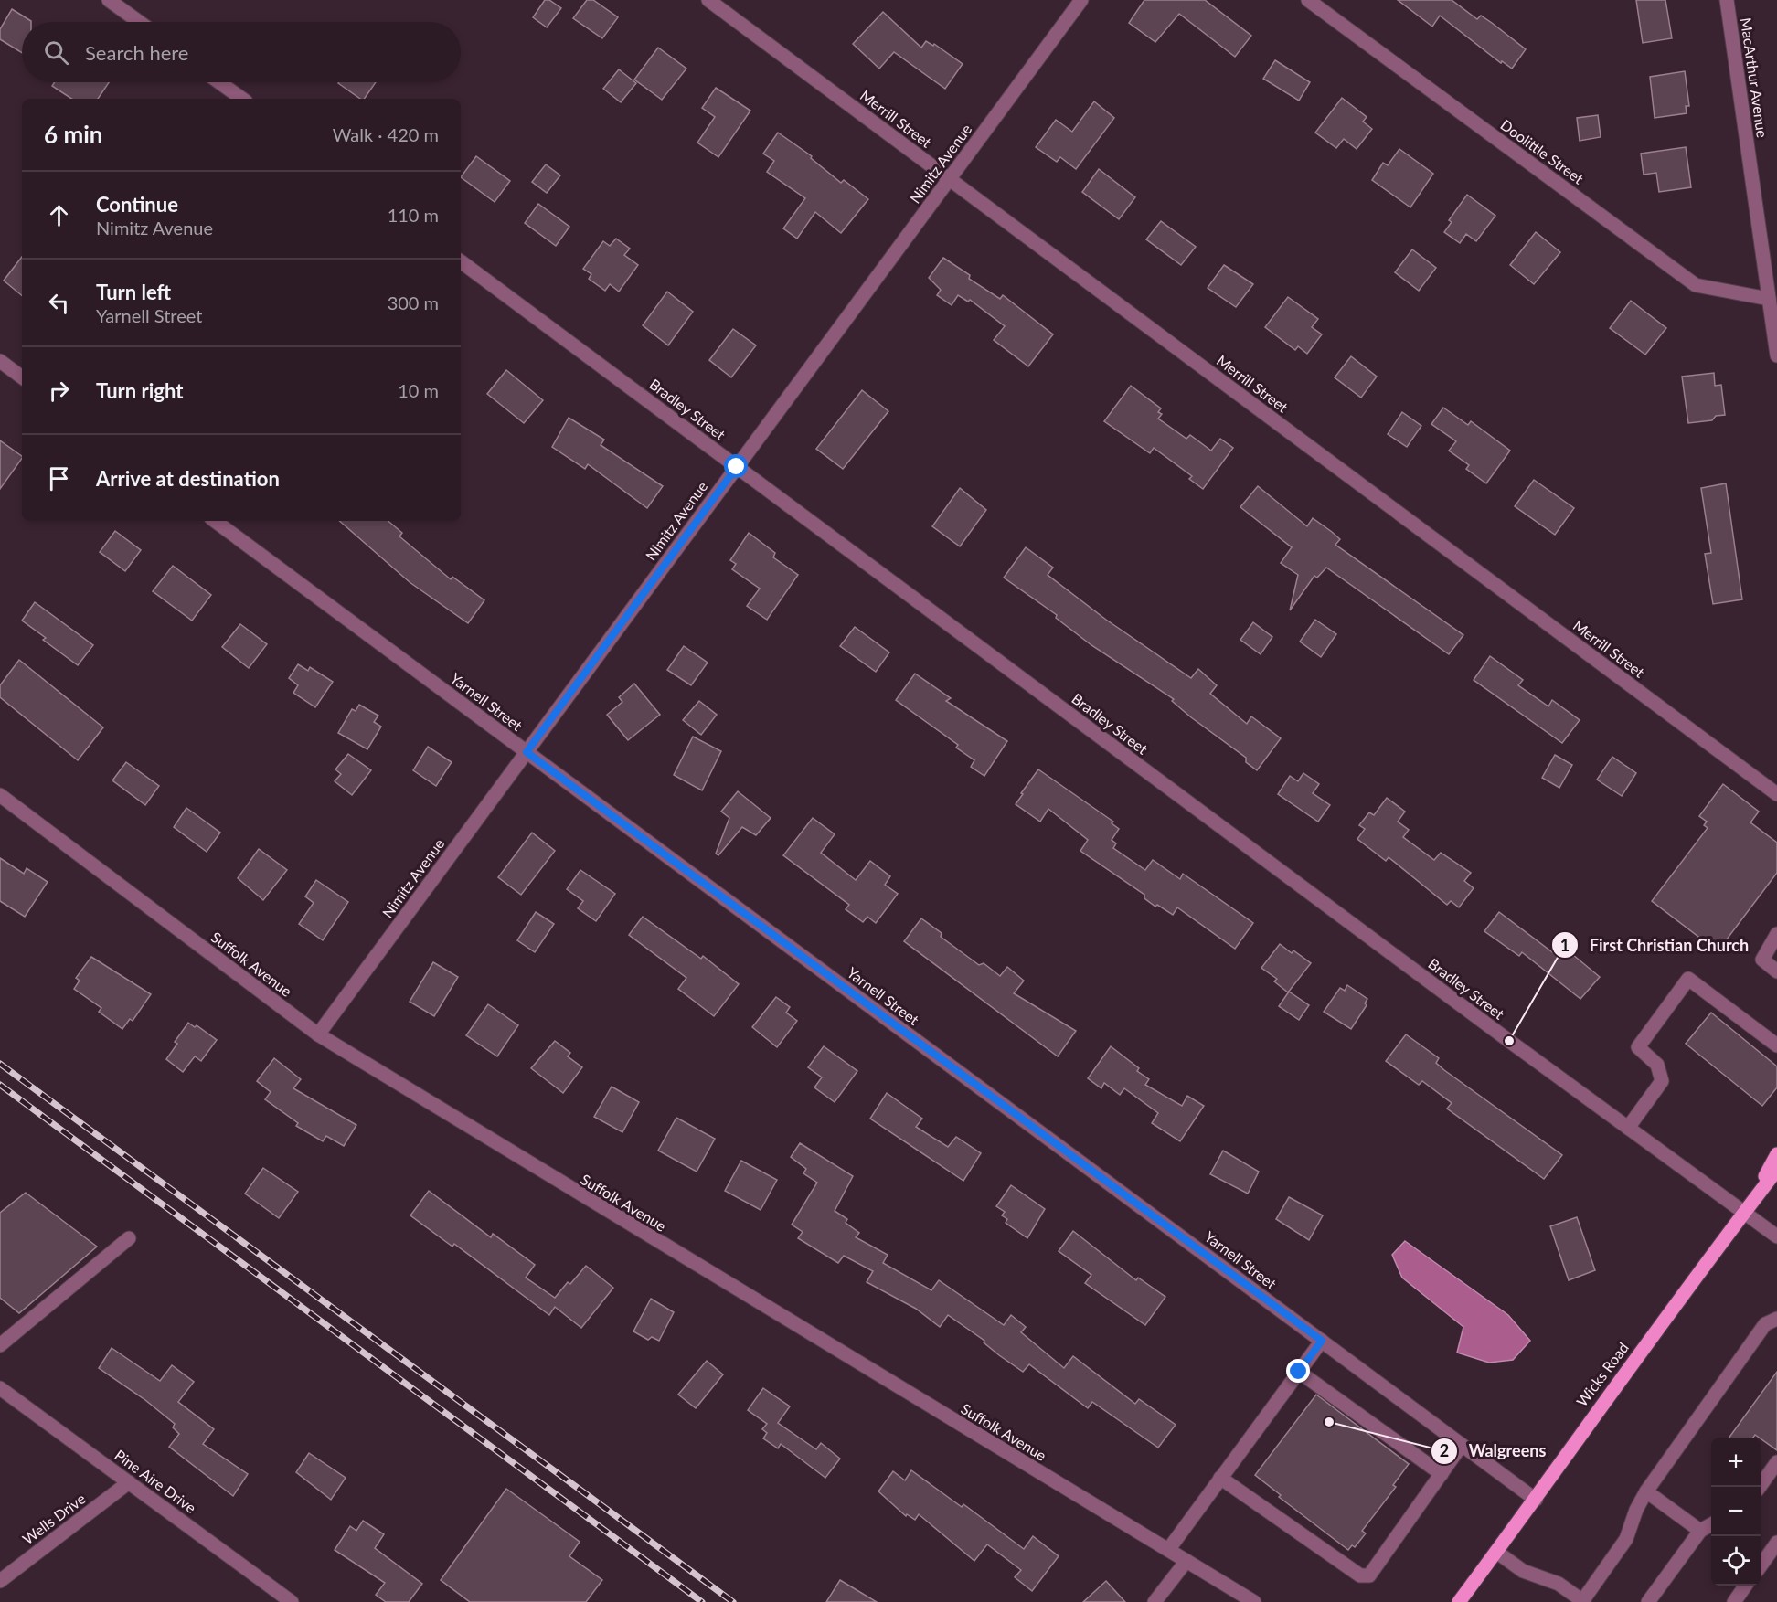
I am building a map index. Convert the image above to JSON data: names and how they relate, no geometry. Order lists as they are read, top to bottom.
{
  "streets": {
    "main road": ["Wicks Road"],
    "street": [
      "MacArthur Avenue",
      "Merrill Street",
      "Doolittle Street",
      "Nimitz Avenue",
      "Bradley Street",
      "Yarnell Street",
      "Suffolk Avenue",
      "Pine Aire Drive",
      "Wells Drive"
    ]
  },
  "crossings": [
    ["MacArthur Avenue", "Doolittle Street"],
    ["Merrill Street", "Nimitz Avenue"],
    ["Nimitz Avenue", "Bradley Street"],
    ["Nimitz Avenue", "Yarnell Street"],
    ["Nimitz Avenue", "Suffolk Avenue"],
    ["Bradley Street", "Wicks Road"],
    ["Yarnell Street", "Wicks Road"],
    ["Pine Aire Drive", "Wells Drive"]
  ],
  "places": ["First Christian Church", "Walgreens"],
  "page": {
    "search": "Search here",
    "heading": ["6 min", "Walk · 420 m"],
    "list": [
      ["Continue", "Nimitz Avenue", "110 m"],
      ["Turn left", "Yarnell Street", "300 m"],
      ["Turn right", "10 m"],
      "Arrive at destination"
    ],
    "map_buttons": ["+", "−"]
  }
}
